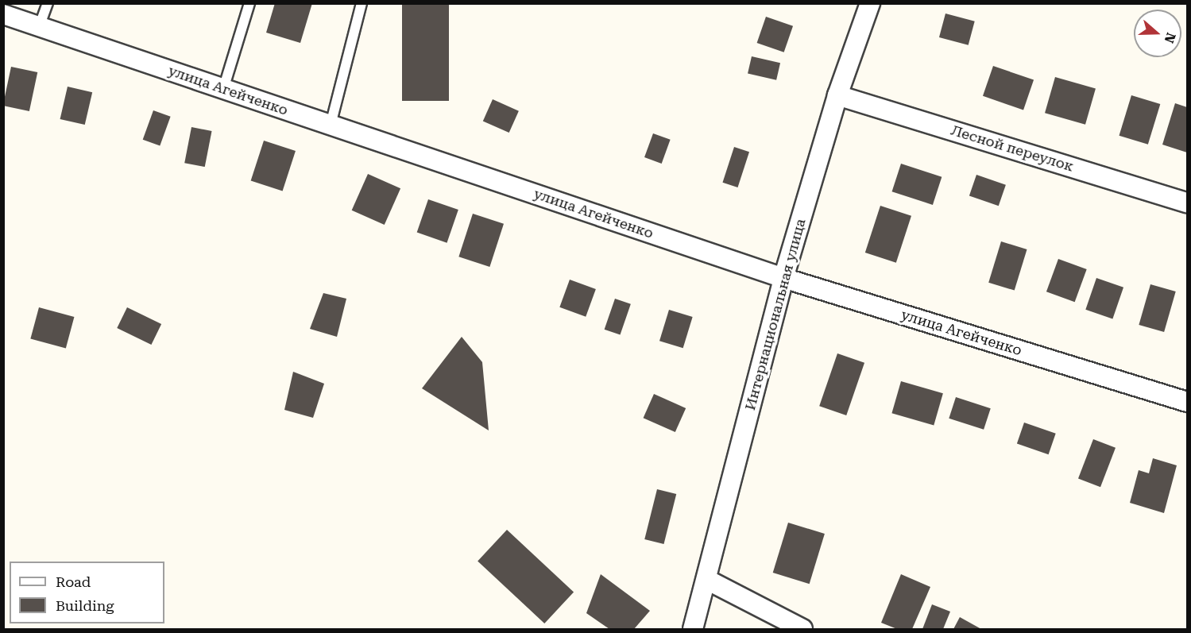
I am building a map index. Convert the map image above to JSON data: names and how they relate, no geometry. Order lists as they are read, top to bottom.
{
  "streets": {
    "street": ["улица Агейченко", "Лесной переулок", "Интернациональная улица"]
  },
  "crossings": [
    ["улица Агейченко", "Интернациональная улица"],
    ["Лесной переулок", "Интернациональная улица"]
  ],
  "legend": ["Road", "Building"],
  "north": "right"
}
